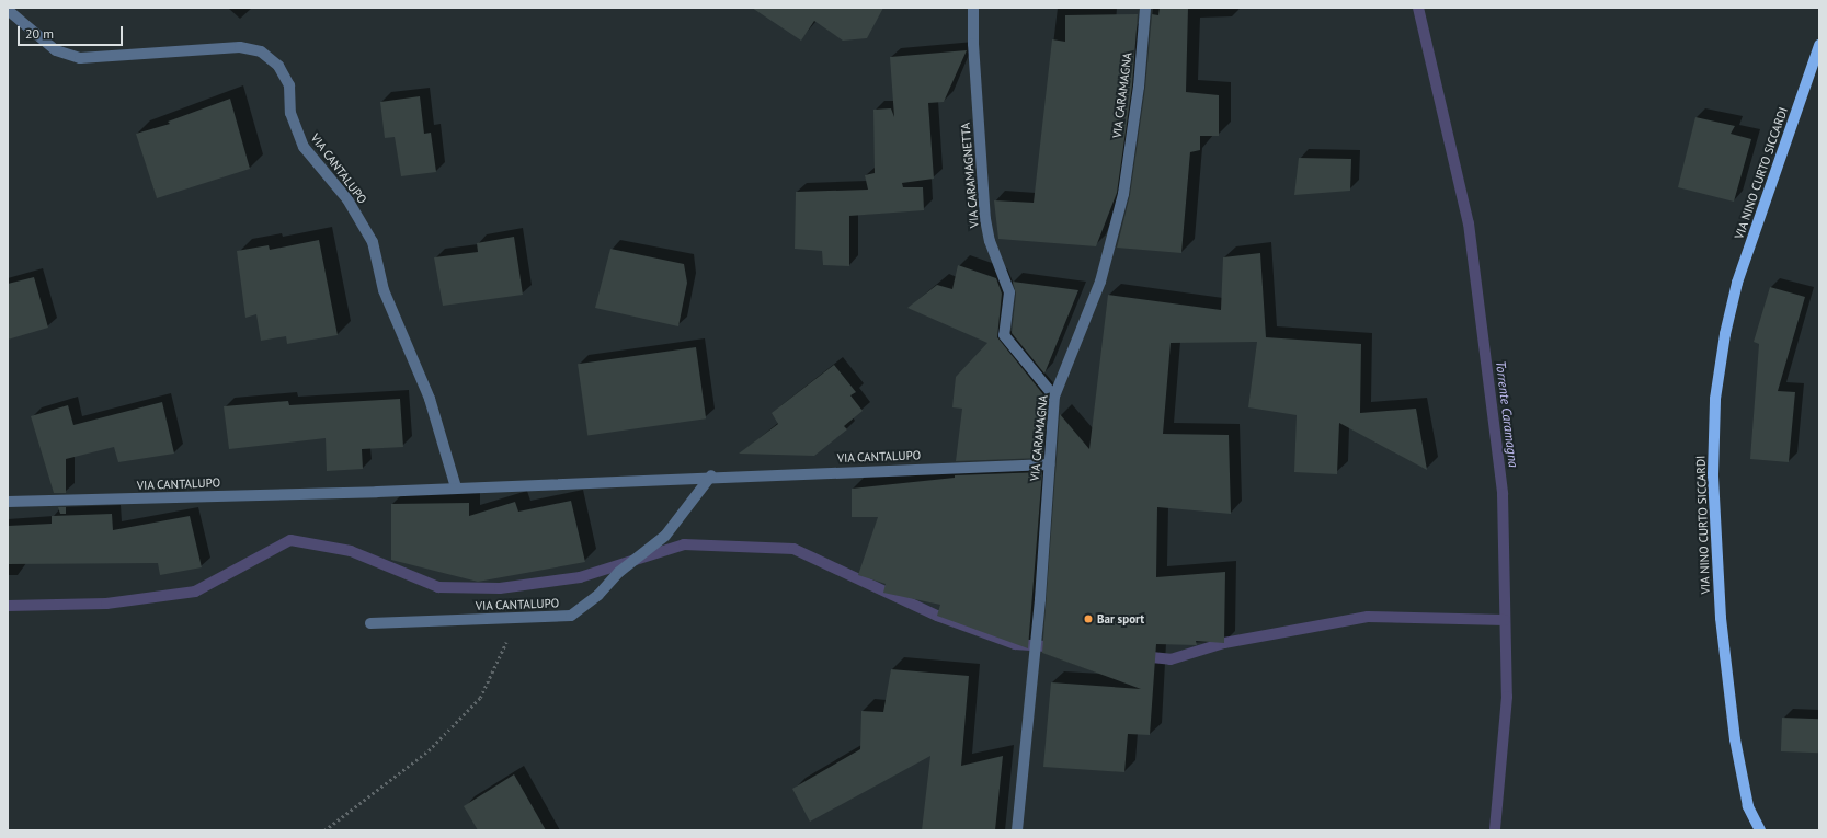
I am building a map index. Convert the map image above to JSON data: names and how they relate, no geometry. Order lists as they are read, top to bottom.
{
  "streets": {
    "main road": ["VIA NINO CURTO SICCARDI"],
    "street": ["VIA CARAMAGNA", "VIA CANTALUPO", "VIA CARAMAGNETTA"]
  },
  "crossings": [
    ["VIA CARAMAGNA", "VIA CANTALUPO"],
    ["VIA CARAMAGNA", "VIA CARAMAGNETTA"]
  ],
  "water": ["Torrente Caramagna"],
  "places": ["Bar sport"],
  "scale_bar": "20 m"
}
